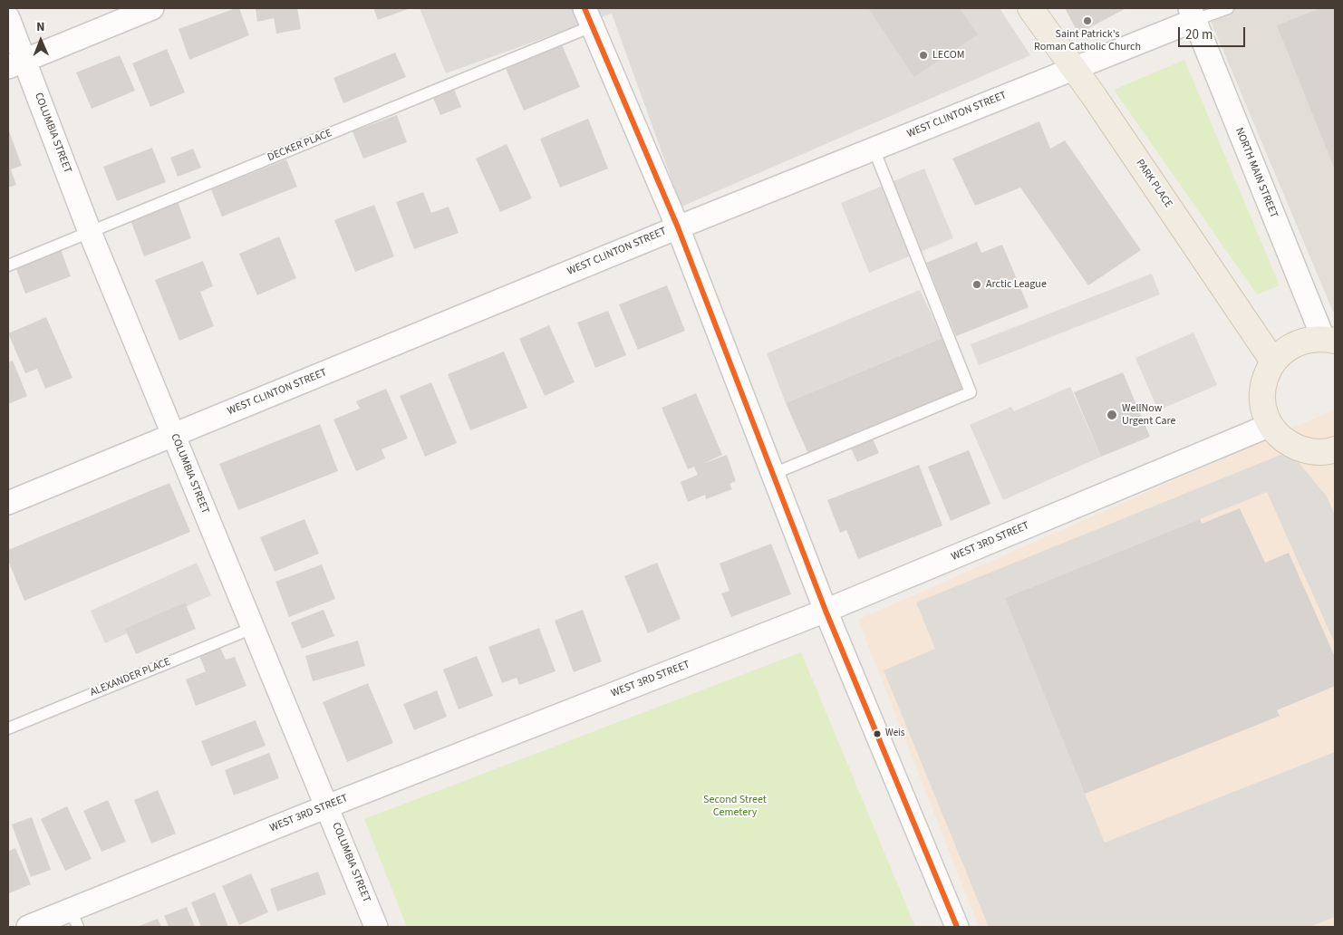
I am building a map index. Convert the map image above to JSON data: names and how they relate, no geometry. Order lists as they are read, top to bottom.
{
  "streets": {
    "main road": ["PARK PLACE"],
    "street": [
      "WEST CLINTON STREET",
      "COLUMBIA STREET",
      "NORTH MAIN STREET",
      "WEST 3RD STREET"
    ],
    "lane": ["DECKER PLACE", "ALEXANDER PLACE"]
  },
  "crossings": [
    ["WEST CLINTON STREET", "COLUMBIA STREET"],
    ["WEST CLINTON STREET", "NORTH MAIN STREET"],
    ["WEST CLINTON STREET", "PARK PLACE"],
    ["COLUMBIA STREET", "DECKER PLACE"],
    ["COLUMBIA STREET", "WEST 3RD STREET"],
    ["COLUMBIA STREET", "ALEXANDER PLACE"]
  ],
  "parks": ["Second Street Cemetery"],
  "places": [
    "Saint Patrick's Roman Catholic Church",
    "LECOM",
    "Arctic League",
    "WellNow Urgent Care",
    "Weis"
  ],
  "scale_bar": "20 m",
  "north": "top"
}
